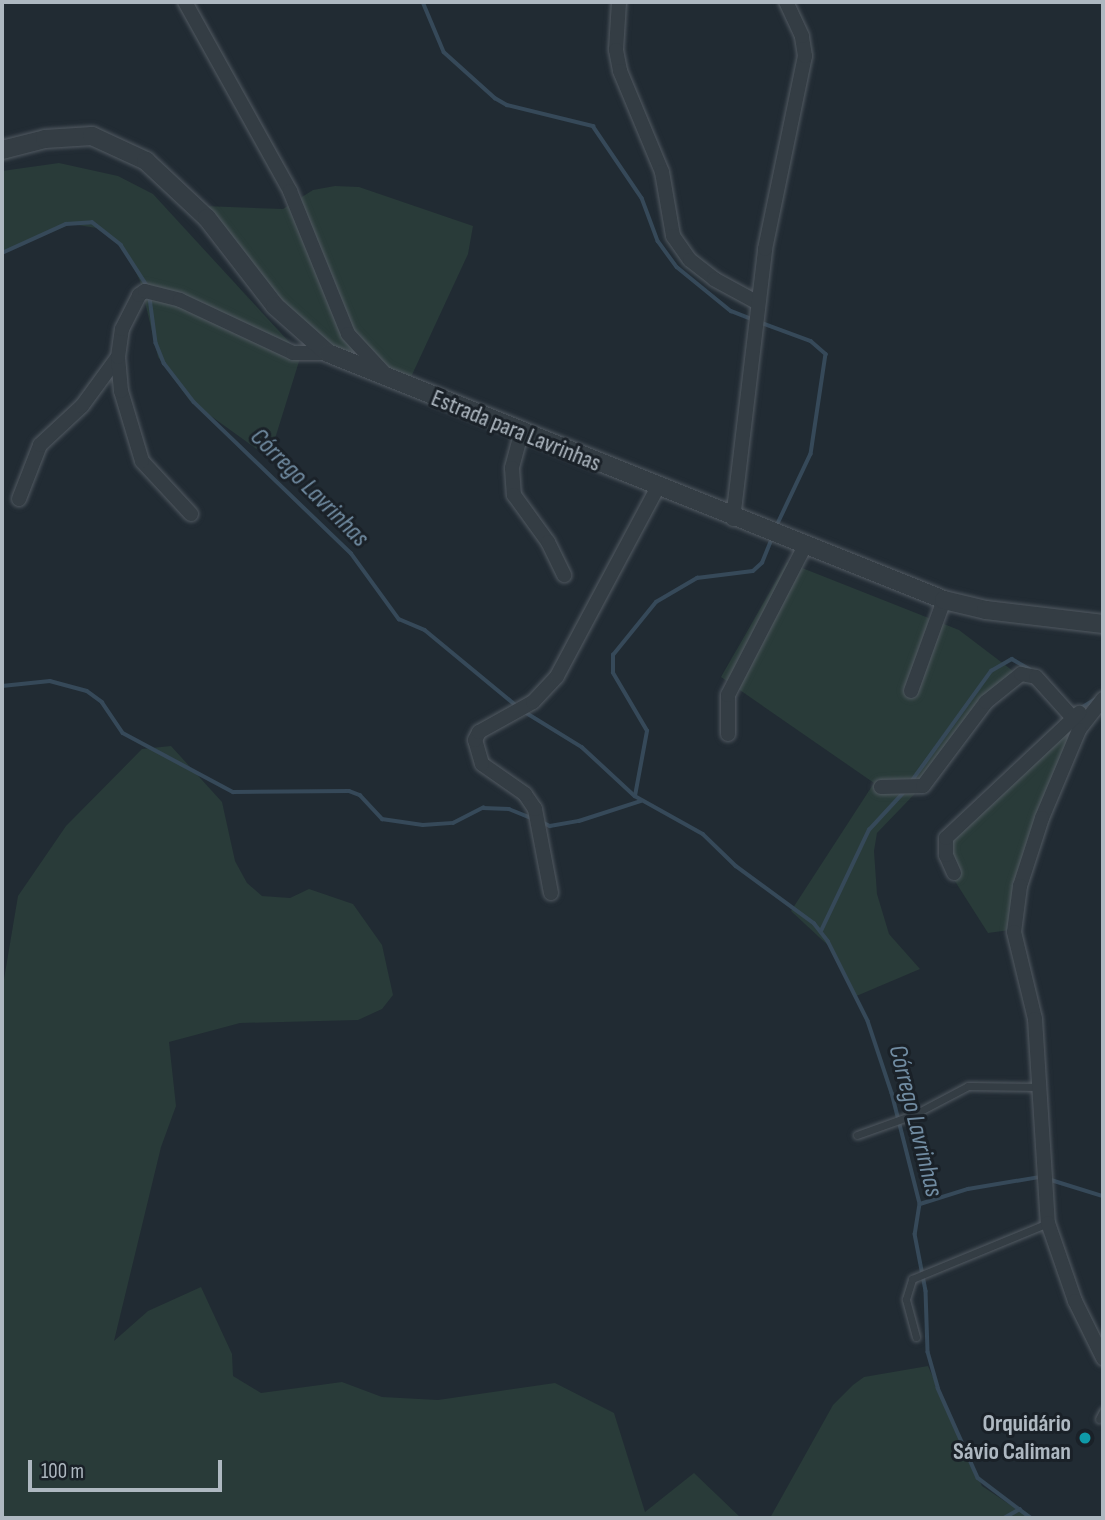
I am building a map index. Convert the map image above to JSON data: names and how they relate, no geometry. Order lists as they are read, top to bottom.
{
  "streets": {
    "street": ["Estrada para Lavrinhas"]
  },
  "water": ["Córrego Lavrinhas"],
  "places": ["Orquidário Sávio Caliman"],
  "scale_bar": "100 m"
}
